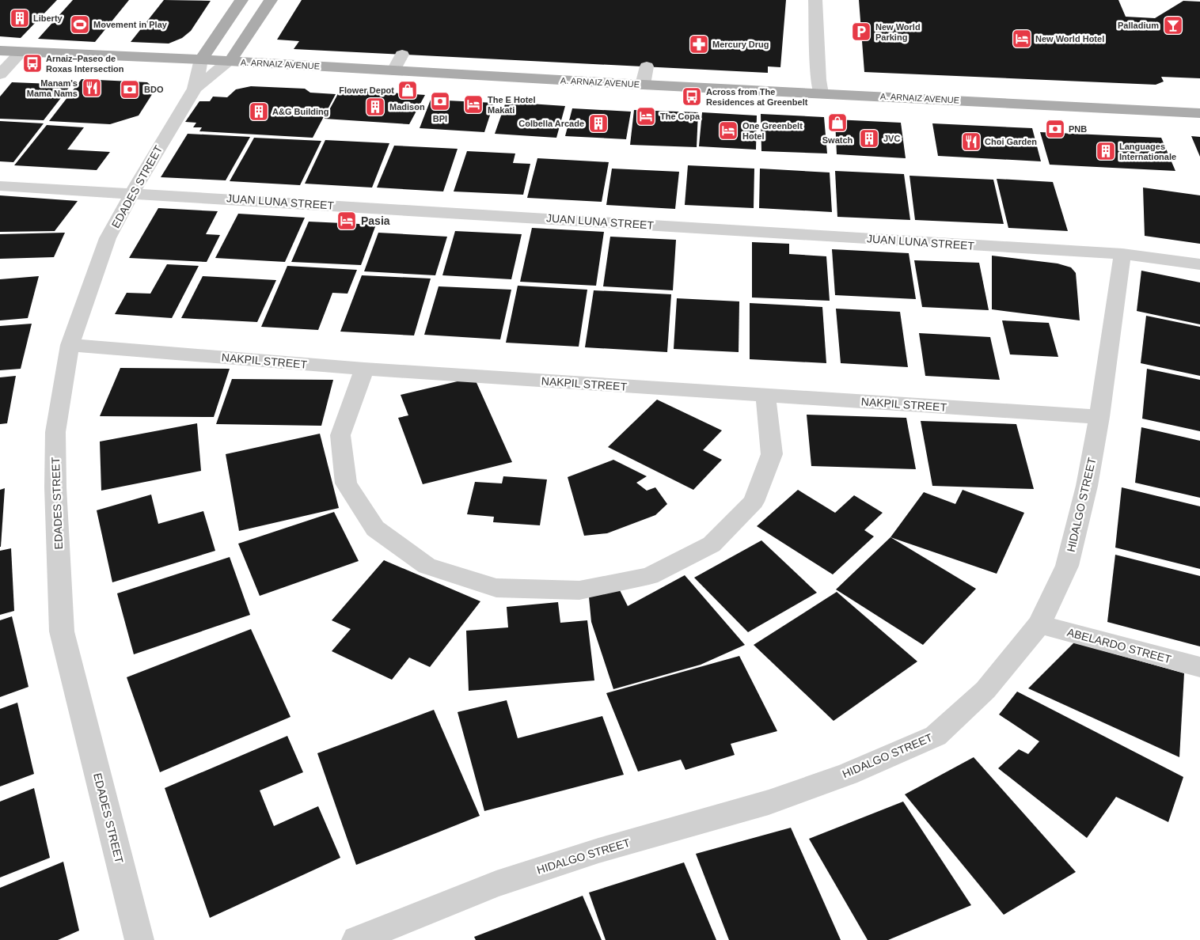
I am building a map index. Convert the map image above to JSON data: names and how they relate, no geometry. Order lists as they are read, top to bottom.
{
  "streets": {
    "main road": ["A. ARNAIZ AVENUE"],
    "street": [
      "EDADES STREET",
      "JUAN LUNA STREET",
      "NAKPIL STREET",
      "HIDALGO STREET",
      "ABELARDO STREET"
    ]
  },
  "crossings": [
    ["A. ARNAIZ AVENUE", "EDADES STREET"],
    ["EDADES STREET", "JUAN LUNA STREET"],
    ["EDADES STREET", "NAKPIL STREET"],
    ["JUAN LUNA STREET", "HIDALGO STREET"],
    ["NAKPIL STREET", "HIDALGO STREET"],
    ["HIDALGO STREET", "ABELARDO STREET"]
  ],
  "places": {
    "building": [
      "Liberty",
      "Madison",
      "A&G Building",
      "Colbella Arcade",
      "JVC",
      "Languages Internationale"
    ],
    "sports": ["Movement in Play"],
    "bar": ["Palladium"],
    "parking": ["New World Parking"],
    "hotel": [
      "New World Hotel",
      "The E Hotel Makati",
      "The Copa",
      "One Greenbelt Hotel",
      "Pasia"
    ],
    "pharmacy": ["Mercury Drug"],
    "bus stop": ["Arnaiz–Paseo de Roxas Intersection", "Across from The Residences at Greenbelt"],
    "restaurant": ["Manam's Mama Nams", "Choi Garden"],
    "bank": ["BDO", "BPI", "PNB"],
    "shop": ["Flower Depot", "Swatch"]
  }
}
